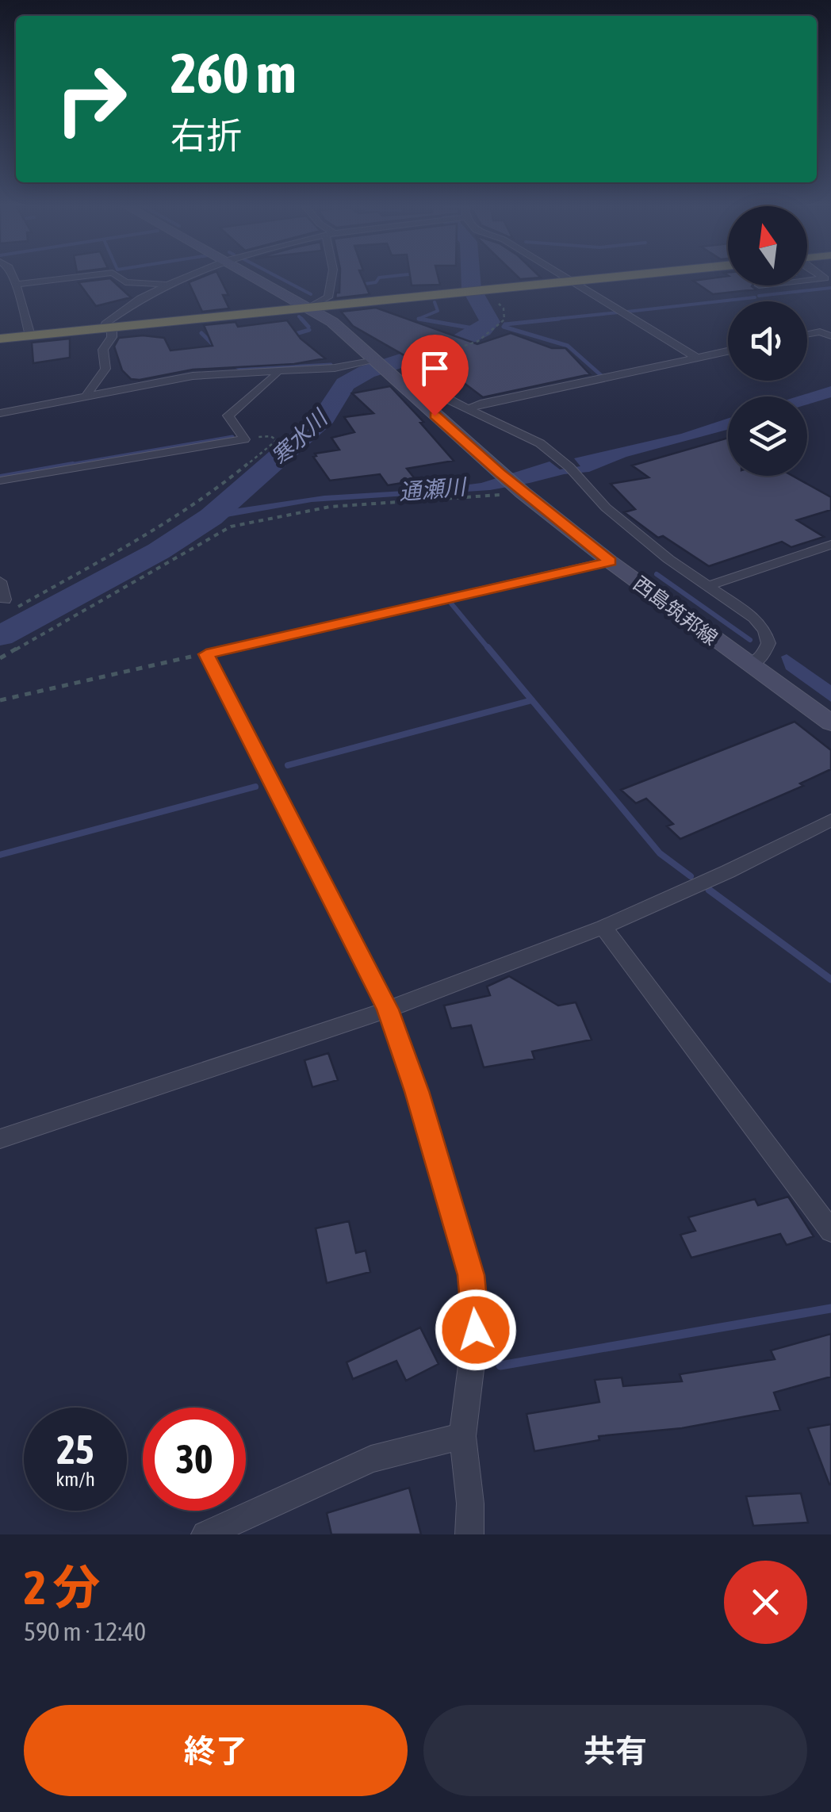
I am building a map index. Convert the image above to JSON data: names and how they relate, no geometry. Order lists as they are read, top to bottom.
{
  "streets": {
    "main road": ["西島筑邦線"]
  },
  "water": ["寒水川", "通瀬川"],
  "north": "top",
  "page": {
    "turn": ["260 m", "右折"],
    "speed": "25 km/h",
    "limit": "30",
    "heading": ["2 分", "590 m · 12:40"],
    "buttons": ["終了", "共有"]
  }
}
